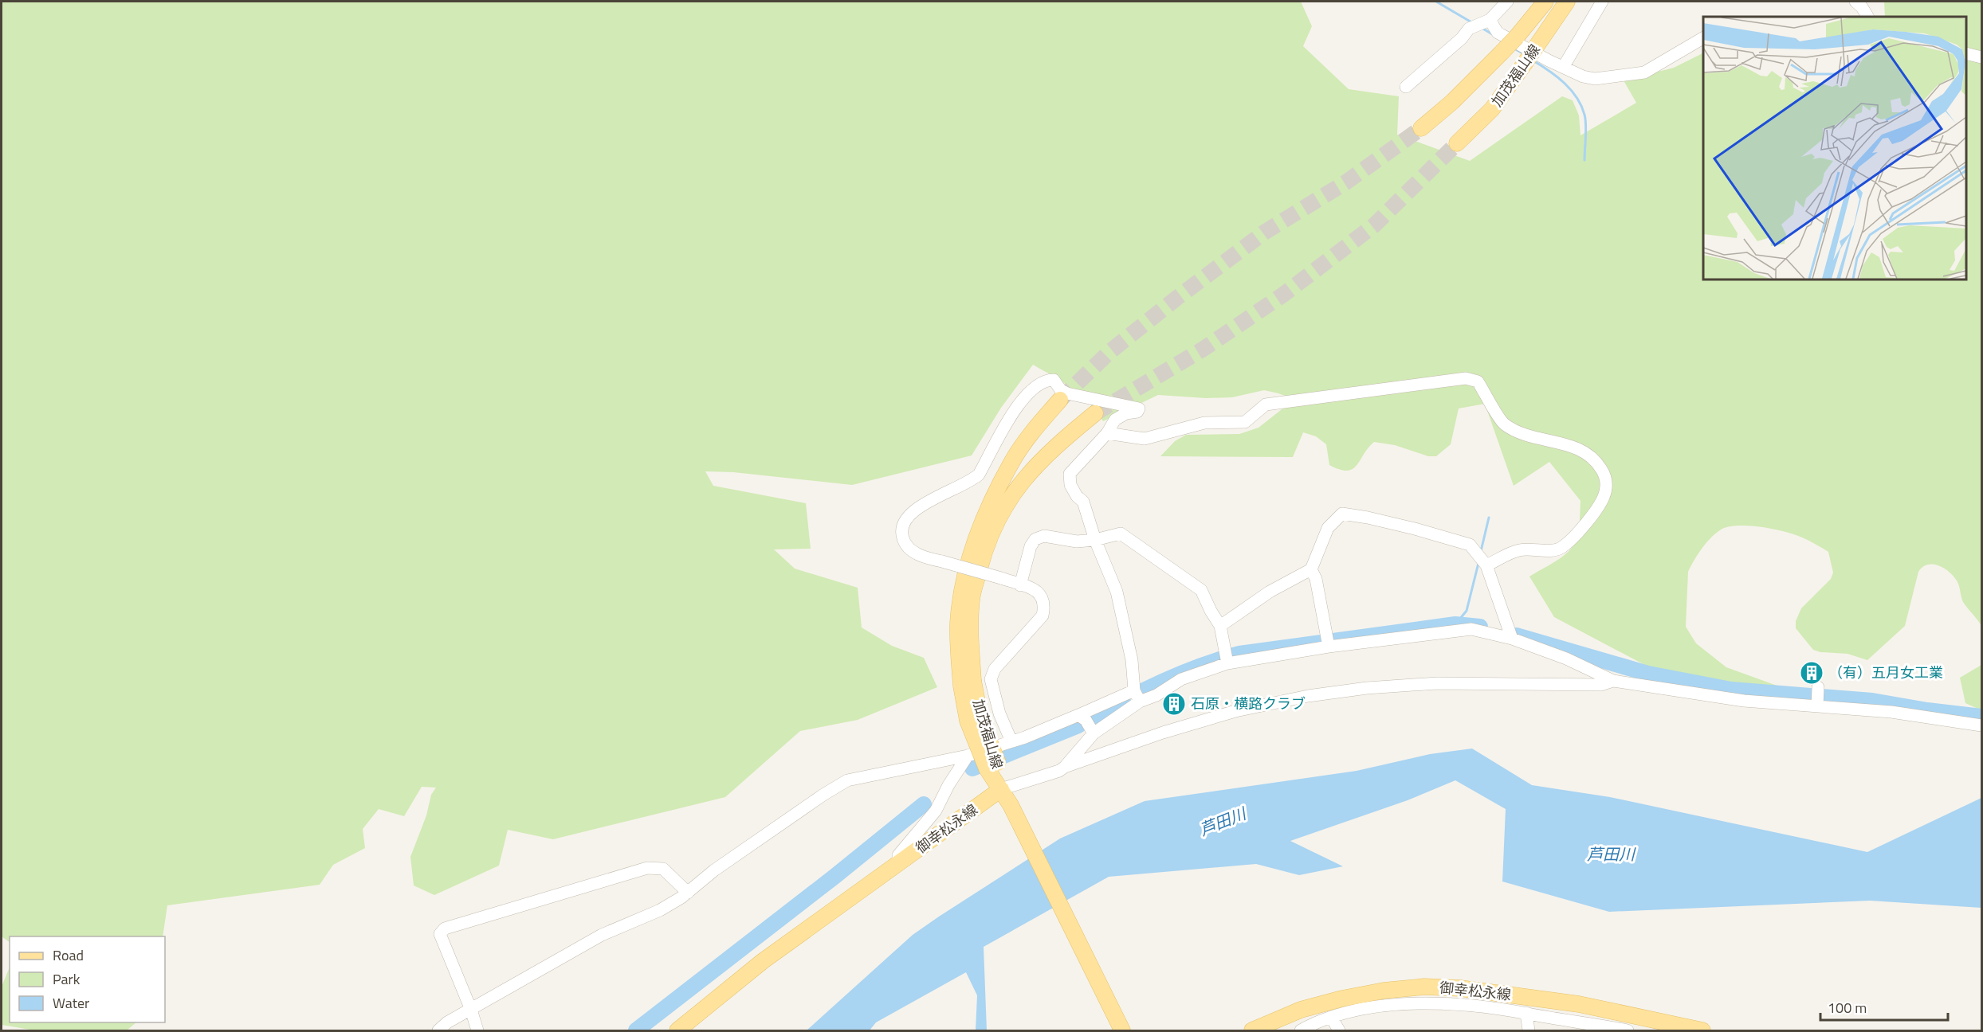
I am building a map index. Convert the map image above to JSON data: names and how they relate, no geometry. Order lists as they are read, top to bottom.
{
  "streets": {
    "main road": ["加茂福山線", "御幸松永線"]
  },
  "crossings": [
    ["加茂福山線", "御幸松永線"]
  ],
  "water": ["芦田川"],
  "places": {
    "building": ["（有）五月女工業", "石原・横路クラブ"]
  },
  "legend": ["Road", "Park", "Water"],
  "scale_bar": "100 m"
}
